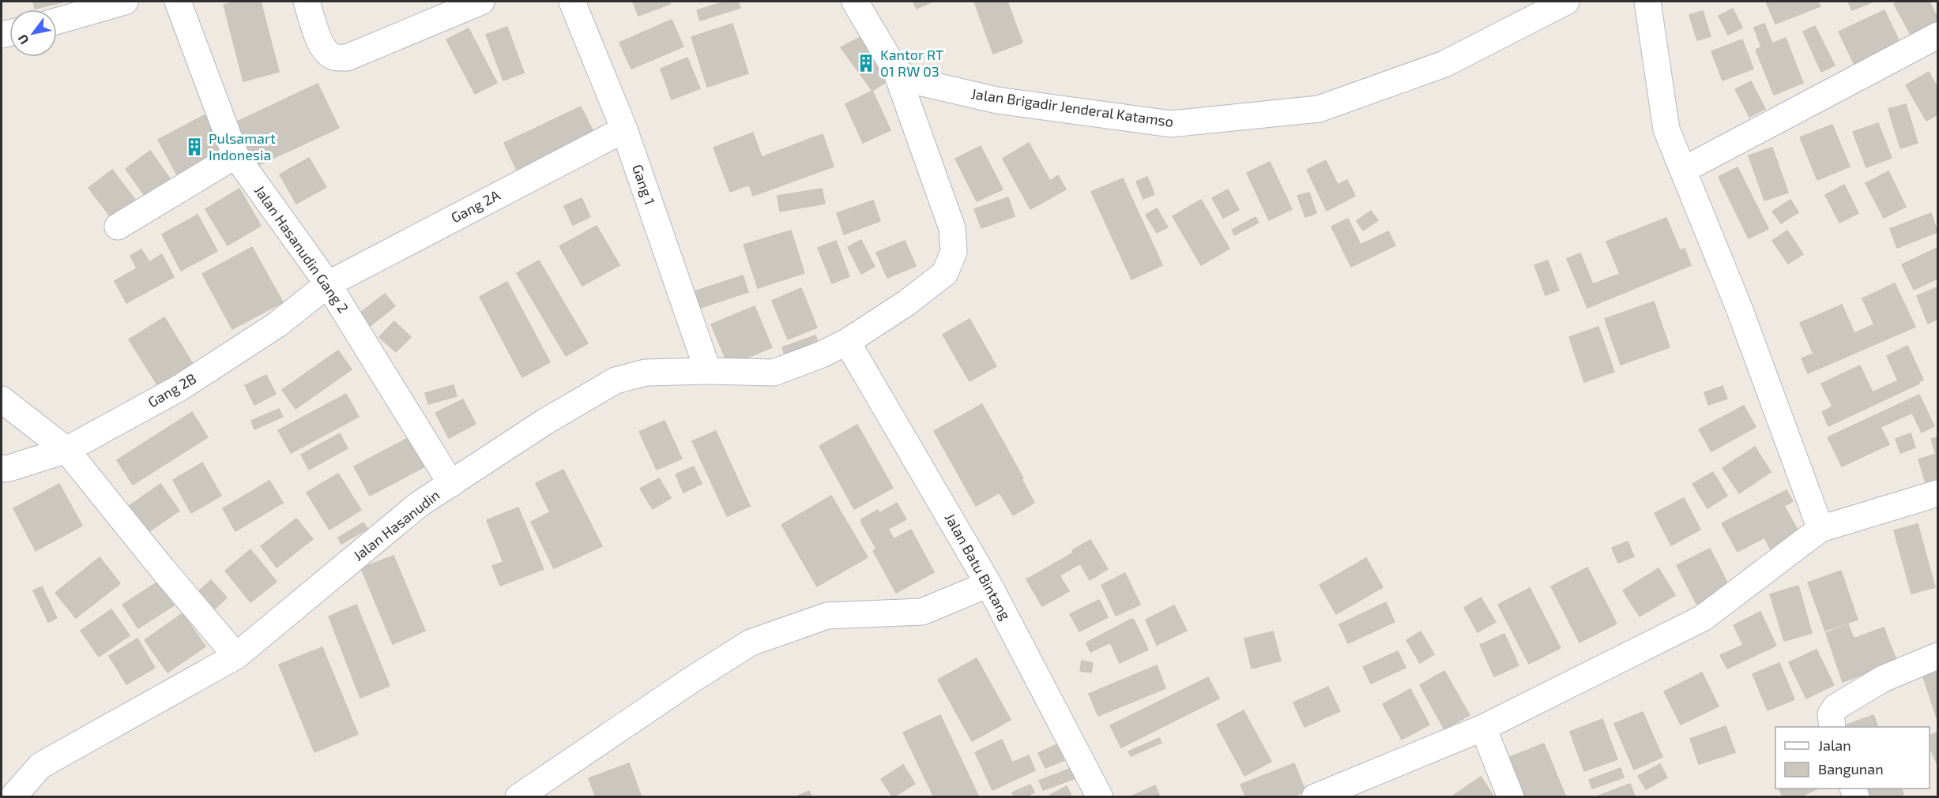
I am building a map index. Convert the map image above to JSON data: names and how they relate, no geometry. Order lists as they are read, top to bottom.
{
  "streets": {
    "street": [
      "Jalan Brigadir Jenderal Katamso",
      "Gang 1",
      "Gang 2A",
      "Jalan Hasanudin Gang 2",
      "Gang 2B",
      "Jalan Hasanudin",
      "Jalan Batu Bintang"
    ]
  },
  "crossings": [
    ["Jalan Brigadir Jenderal Katamso", "Jalan Hasanudin"],
    ["Gang 1", "Gang 2A"],
    ["Gang 1", "Jalan Hasanudin"],
    ["Gang 2A", "Jalan Hasanudin Gang 2"],
    ["Gang 2A", "Gang 2B"],
    ["Jalan Hasanudin Gang 2", "Gang 2B"],
    ["Jalan Hasanudin Gang 2", "Jalan Hasanudin"],
    ["Jalan Hasanudin", "Jalan Batu Bintang"]
  ],
  "places": {
    "building": ["Kantor RT 01 RW 03", "Pulsamart Indonesia"]
  },
  "legend": ["Jalan", "Bangunan"],
  "north": "bottom left"
}
